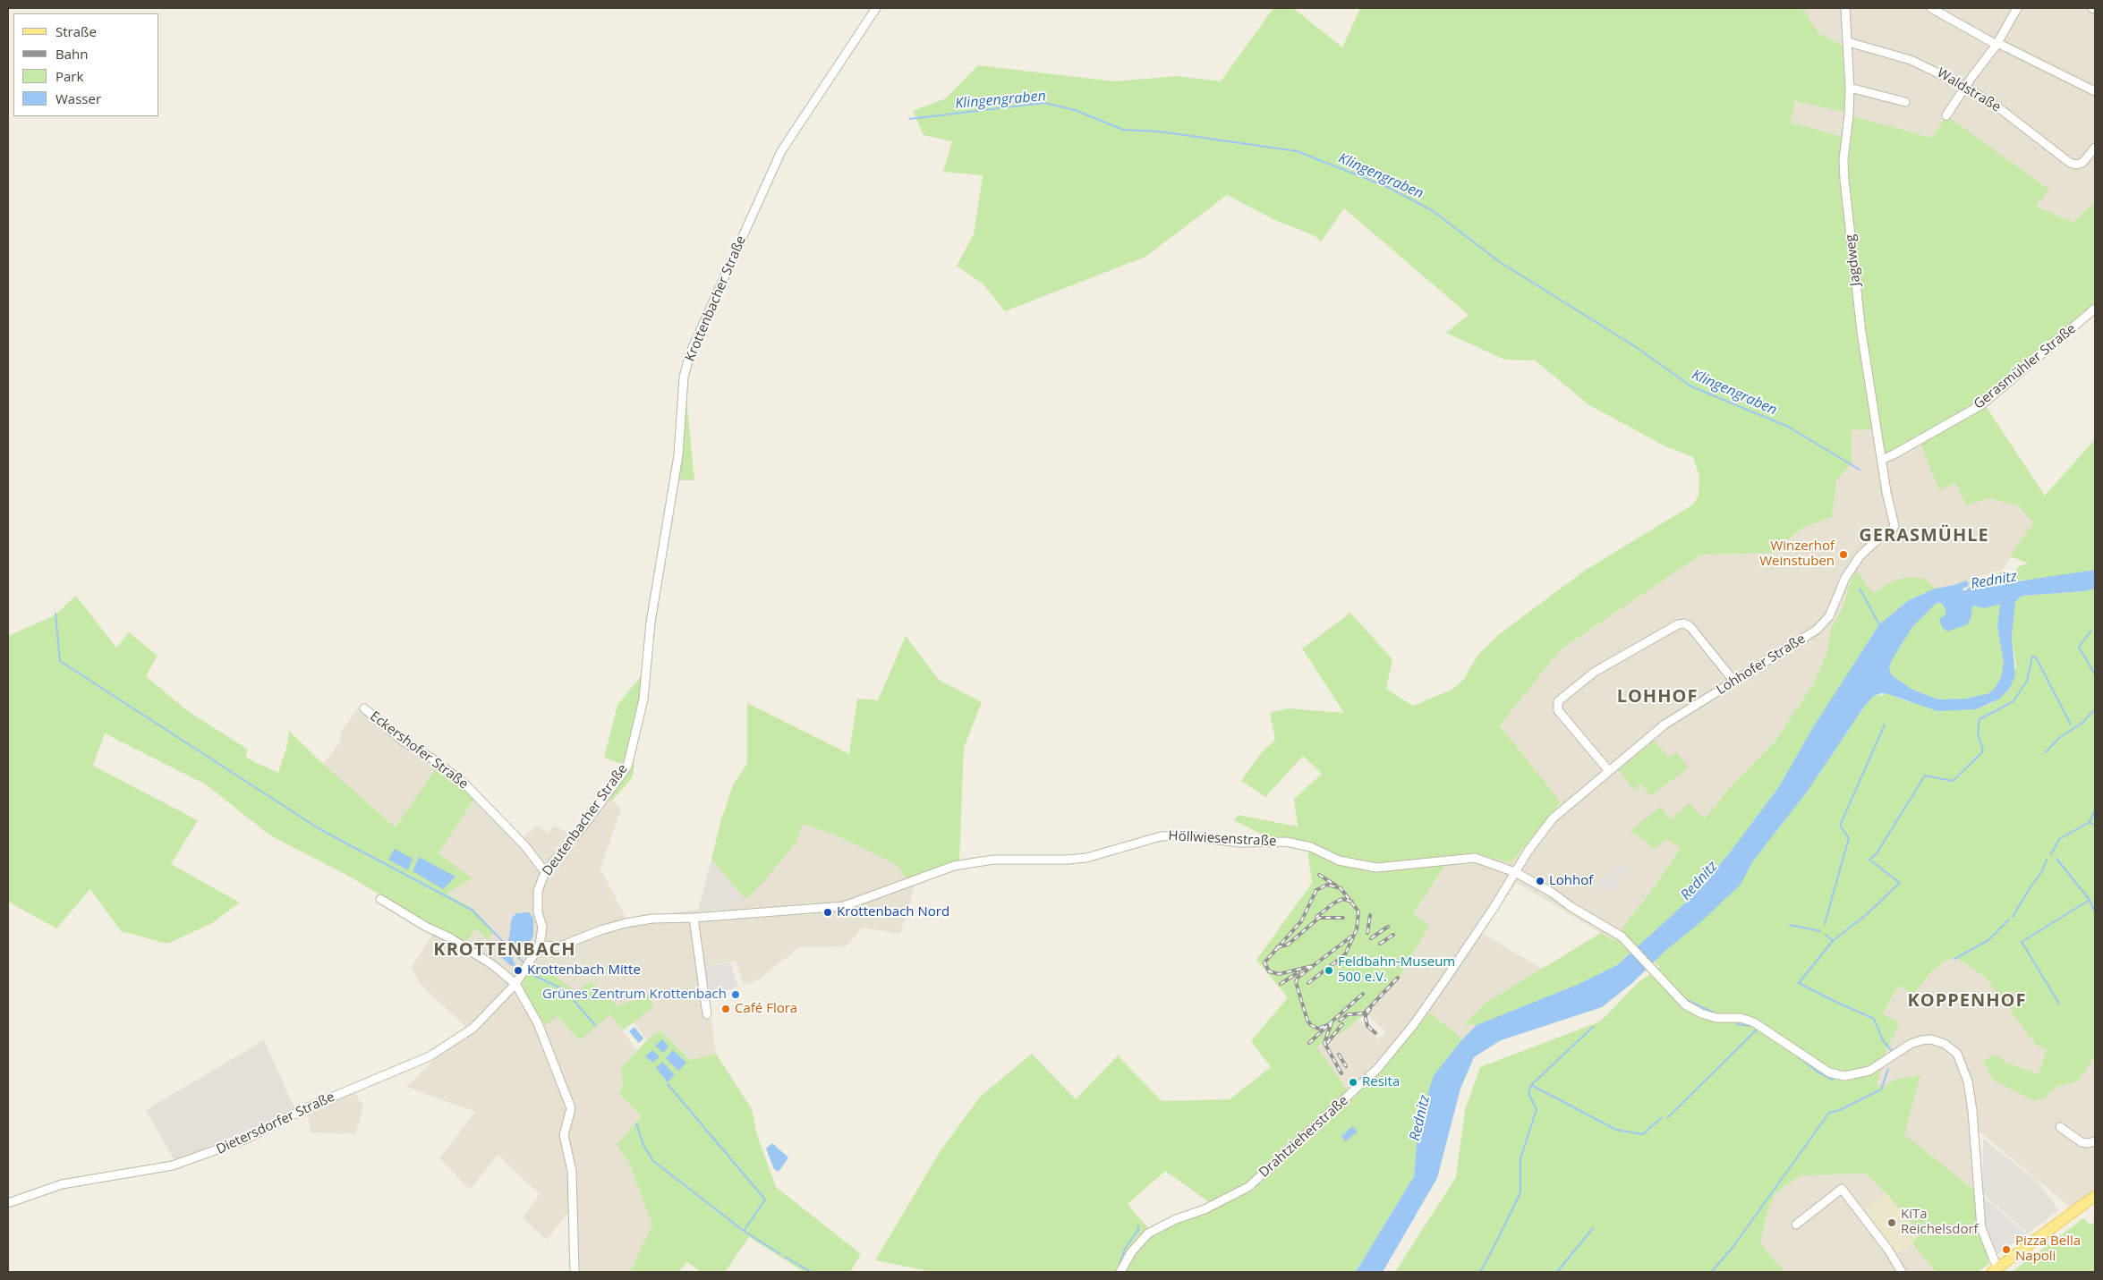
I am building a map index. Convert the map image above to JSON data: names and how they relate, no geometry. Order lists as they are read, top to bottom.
{
  "streets": {
    "street": [
      "Waldstraße",
      "Jagdweg",
      "Krottenbacher Straße",
      "Gerasmühler Straße",
      "Lohhofer Straße",
      "Eckershofer Straße",
      "Deutenbacher Straße",
      "Höllwiesenstraße",
      "Dietersdorfer Straße",
      "Drahtzieherstraße"
    ]
  },
  "crossings": [
    ["Waldstraße", "Jagdweg"],
    ["Jagdweg", "Gerasmühler Straße"],
    ["Jagdweg", "Lohhofer Straße"],
    ["Krottenbacher Straße", "Deutenbacher Straße"],
    ["Lohhofer Straße", "Höllwiesenstraße"],
    ["Lohhofer Straße", "Drahtzieherstraße"],
    ["Eckershofer Straße", "Deutenbacher Straße"],
    ["Deutenbacher Straße", "Höllwiesenstraße"],
    ["Deutenbacher Straße", "Dietersdorfer Straße"],
    ["Höllwiesenstraße", "Drahtzieherstraße"]
  ],
  "districts": [
    "GERASMÜHLE",
    "LOHHOF",
    "KROTTENBACH",
    "KOPPENHOF"
  ],
  "water": ["Klingengraben", "Rednitz"],
  "places": [
    "Winzerhof Weinstuben",
    "Lohhof",
    "Krottenbach Nord",
    "Krottenbach Mitte",
    "Feldbahn-Museum 500 e.V.",
    "Grünes Zentrum Krottenbach",
    "Café Flora",
    "Resita",
    "KiTa Reichelsdorf",
    "Pizza Bella Napoli"
  ],
  "legend": [
    "Straße",
    "Bahn",
    "Park",
    "Wasser"
  ]
}
